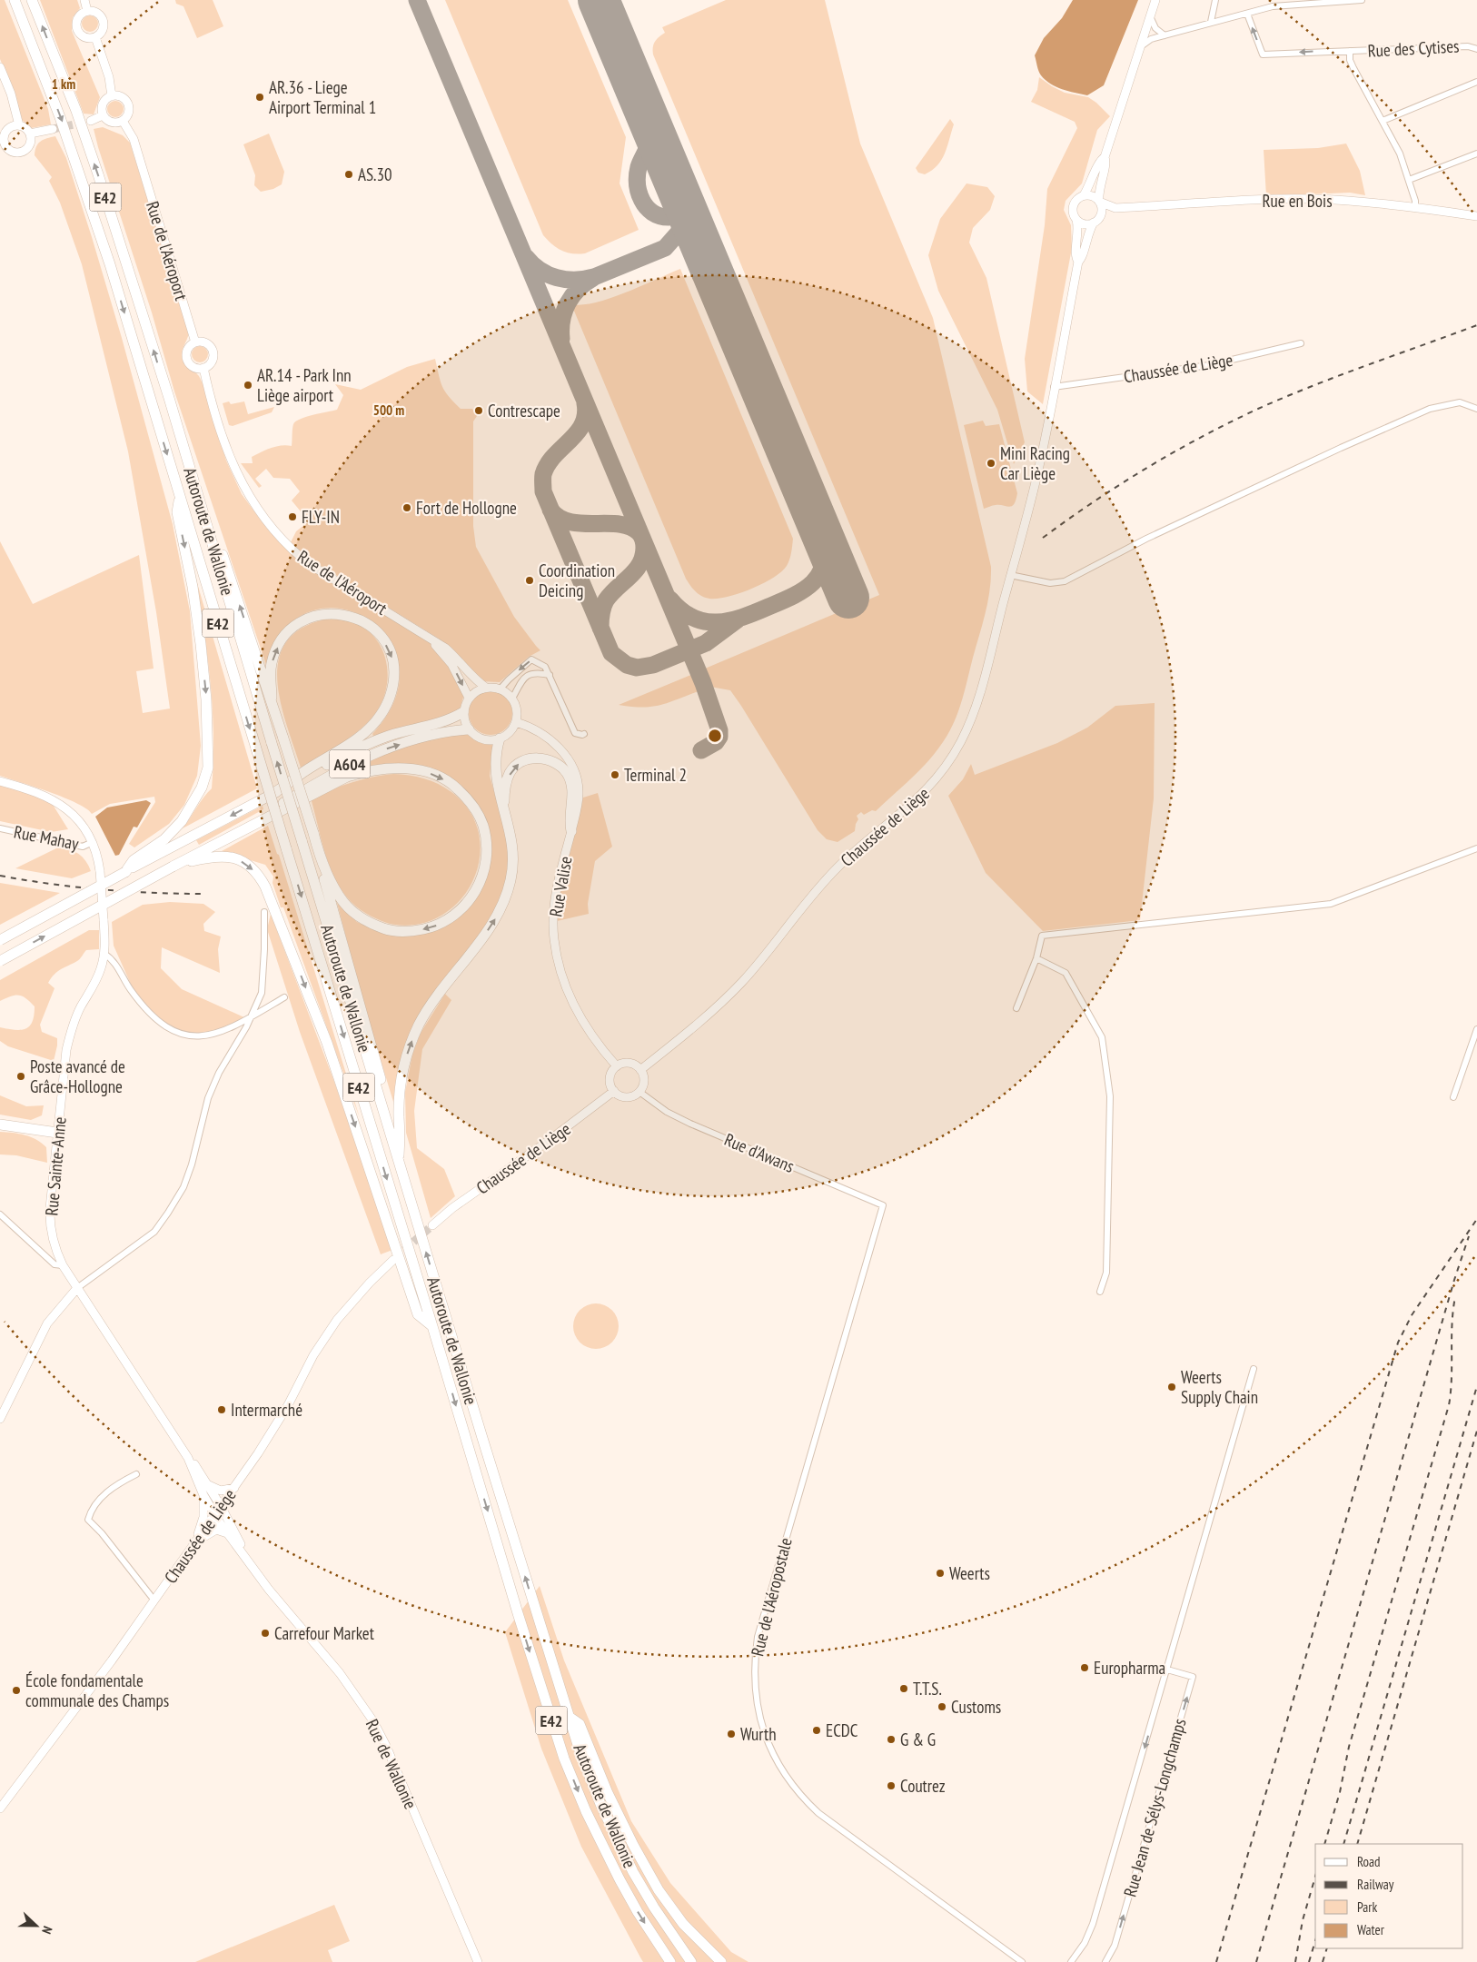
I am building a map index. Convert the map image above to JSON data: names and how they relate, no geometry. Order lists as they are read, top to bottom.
{
  "streets": {
    "highway": ["E42", "Autoroute de Wallonie", "A604"],
    "main road": [
      "Rue en Bois",
      "Rue de l'Aéroport",
      "Chaussée de Liège",
      "Rue Valise",
      "Rue Sainte-Anne",
      "Rue de Wallonie"
    ],
    "street": [
      "Rue des Cytises",
      "Rue Mahay",
      "Rue d'Awans",
      "Rue de l'Aéropostale",
      "Rue Jean de Sélys-Longchamps"
    ]
  },
  "crossings": [
    ["Rue en Bois", "Chaussée de Liège"],
    ["Rue de l'Aéroport", "A604"],
    ["Rue de l'Aéroport", "Rue Valise"],
    ["Chaussée de Liège", "Rue Valise"],
    ["Chaussée de Liège", "Rue d'Awans"],
    ["Chaussée de Liège", "Rue Sainte-Anne"],
    ["Chaussée de Liège", "Rue de Wallonie"],
    ["A604", "Rue Valise"],
    ["Rue Mahay", "Rue Sainte-Anne"],
    ["Rue Valise", "Rue d'Awans"],
    ["Rue d'Awans", "Rue de l'Aéropostale"],
    ["Rue Sainte-Anne", "Rue de Wallonie"]
  ],
  "one_way": ["Rue des Cytises"],
  "places": [
    "AR.36 - Liege Airport Terminal 1",
    "AS.30",
    "AR.14 - Park Inn Liège airport",
    "Contrescape",
    "Mini Racing Car Liège",
    "Fort de Hollogne",
    "FLY-IN",
    "Coordination Deicing",
    "Terminal 2",
    "Poste avancé de Grâce-Hollogne",
    "Weerts Supply Chain",
    "Intermarché",
    "Weerts",
    "Carrefour Market",
    "Europharma",
    "T.T.S.",
    "École fondamentale communale des Champs",
    "Customs",
    "ECDC",
    "Wurth",
    "G & G",
    "Coutrez"
  ],
  "legend": [
    "Road",
    "Railway",
    "Park",
    "Water"
  ],
  "north": "right",
  "rings": ["1 km", "500 m"]
}
